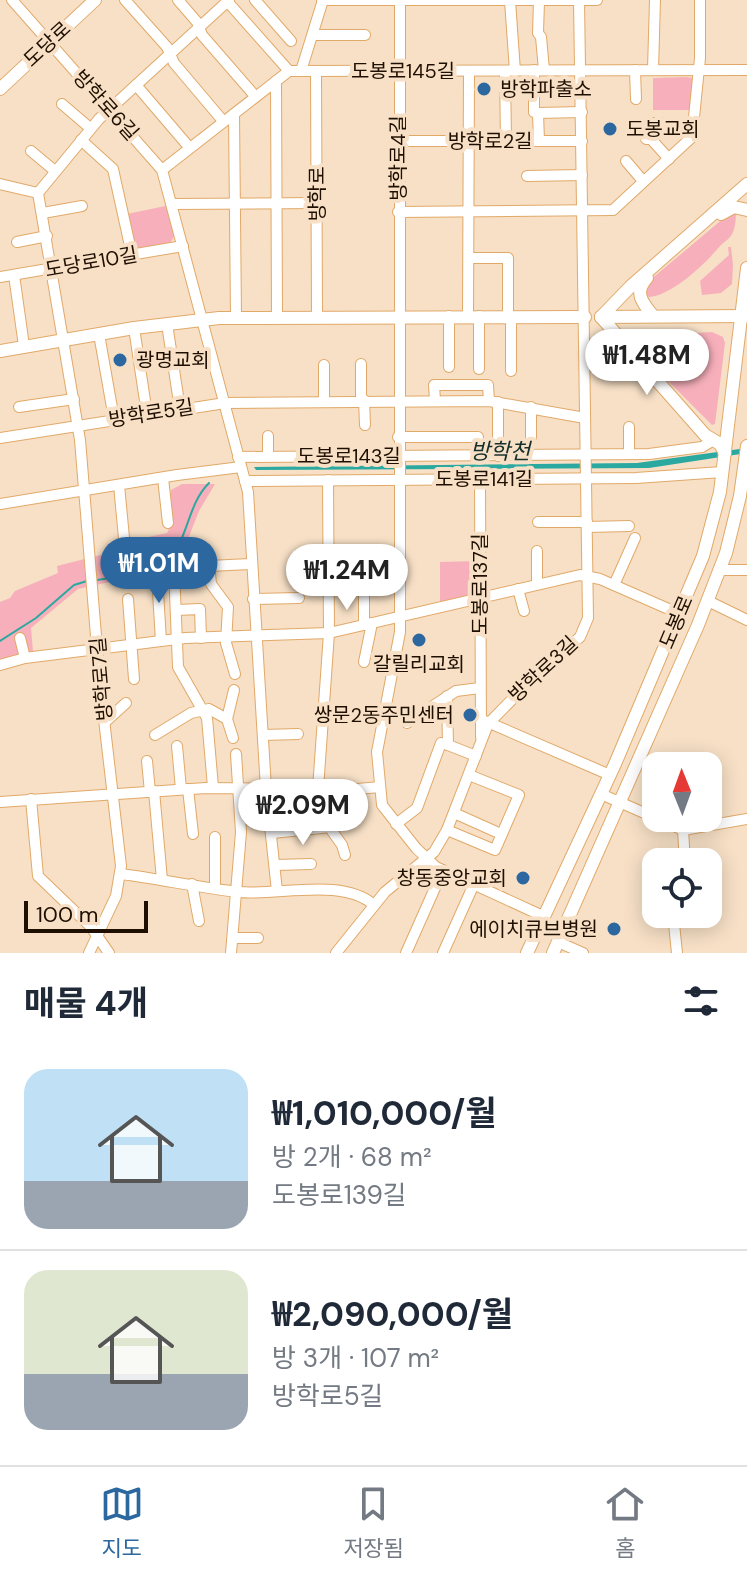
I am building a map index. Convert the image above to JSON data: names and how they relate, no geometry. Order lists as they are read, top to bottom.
{
  "streets": {
    "main road": ["도당로", "도봉로"],
    "street": [
      "도봉로145길",
      "방학로6길",
      "방학로2길",
      "방학로4길",
      "방학로",
      "도당로10길",
      "방학로5길",
      "도봉로143길",
      "도봉로141길",
      "도봉로137길",
      "방학로3길",
      "방학로7길"
    ]
  },
  "crossings": [
    ["도당로", "방학로6길"],
    ["도봉로145길", "방학로4길"],
    ["도봉로145길", "방학로"],
    ["방학로6길", "도당로10길"],
    ["방학로6길", "방학로5길"],
    ["방학로2길", "방학로4길"],
    ["도당로10길", "방학로7길"],
    ["방학로5길", "도봉로143길"],
    ["방학로5길", "도봉로141길"],
    ["방학로5길", "방학로7길"],
    ["도봉로143길", "방학로3길"],
    ["도봉로143길", "방학로7길"],
    ["도봉로141길", "도봉로137길"],
    ["도봉로141길", "도봉로"],
    ["도봉로141길", "방학로3길"],
    ["도봉로137길", "방학로3길"]
  ],
  "water": ["방학천"],
  "places": [
    "방학파출소",
    "도봉교회",
    "광명교회",
    "갈릴리교회",
    "쌍문2동주민센터",
    "창동중앙교회",
    "에이치큐브병원"
  ],
  "scale_bar": "100 m",
  "north": "top",
  "page": {
    "price": [
      "₩1.48M",
      "₩1.01M",
      "₩1.24M",
      "₩2.09M"
    ],
    "scale": "100 m",
    "heading": "매물 4개",
    "list": [
      {
        "name": "₩1,010,000/월",
        "note": "방 2개 · 68 m² · 도봉로139길"
      },
      {
        "name": "₩2,090,000/월",
        "note": "방 3개 · 107 m² · 방학로5길"
      }
    ],
    "tabs": ["지도", "저장됨", "홈"]
  }
}
